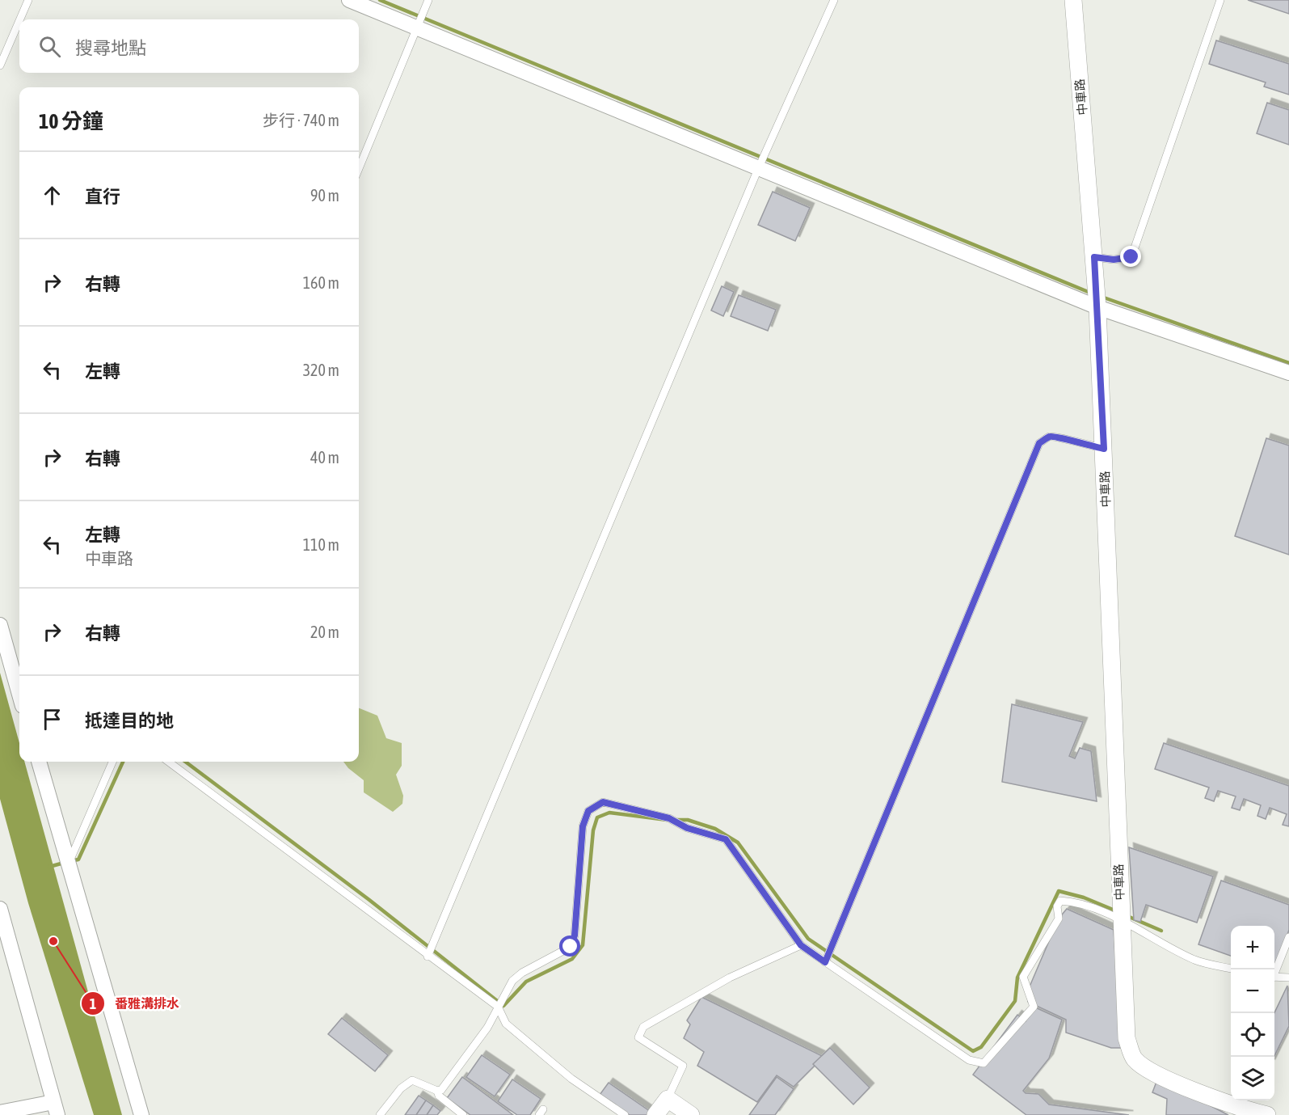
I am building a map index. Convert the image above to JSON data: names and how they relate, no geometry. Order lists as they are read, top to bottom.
{
  "streets": {
    "street": ["中車路"]
  },
  "places": ["番雅溝排水"],
  "page": {
    "search": "搜尋地點",
    "heading": ["10 分鐘", "步行 · 740 m"],
    "list": [
      ["直行", "90 m"],
      ["右轉", "160 m"],
      ["左轉", "320 m"],
      ["右轉", "40 m"],
      ["左轉", "中車路", "110 m"],
      ["右轉", "20 m"],
      "抵達目的地"
    ],
    "map_buttons": ["+", "−"]
  }
}
